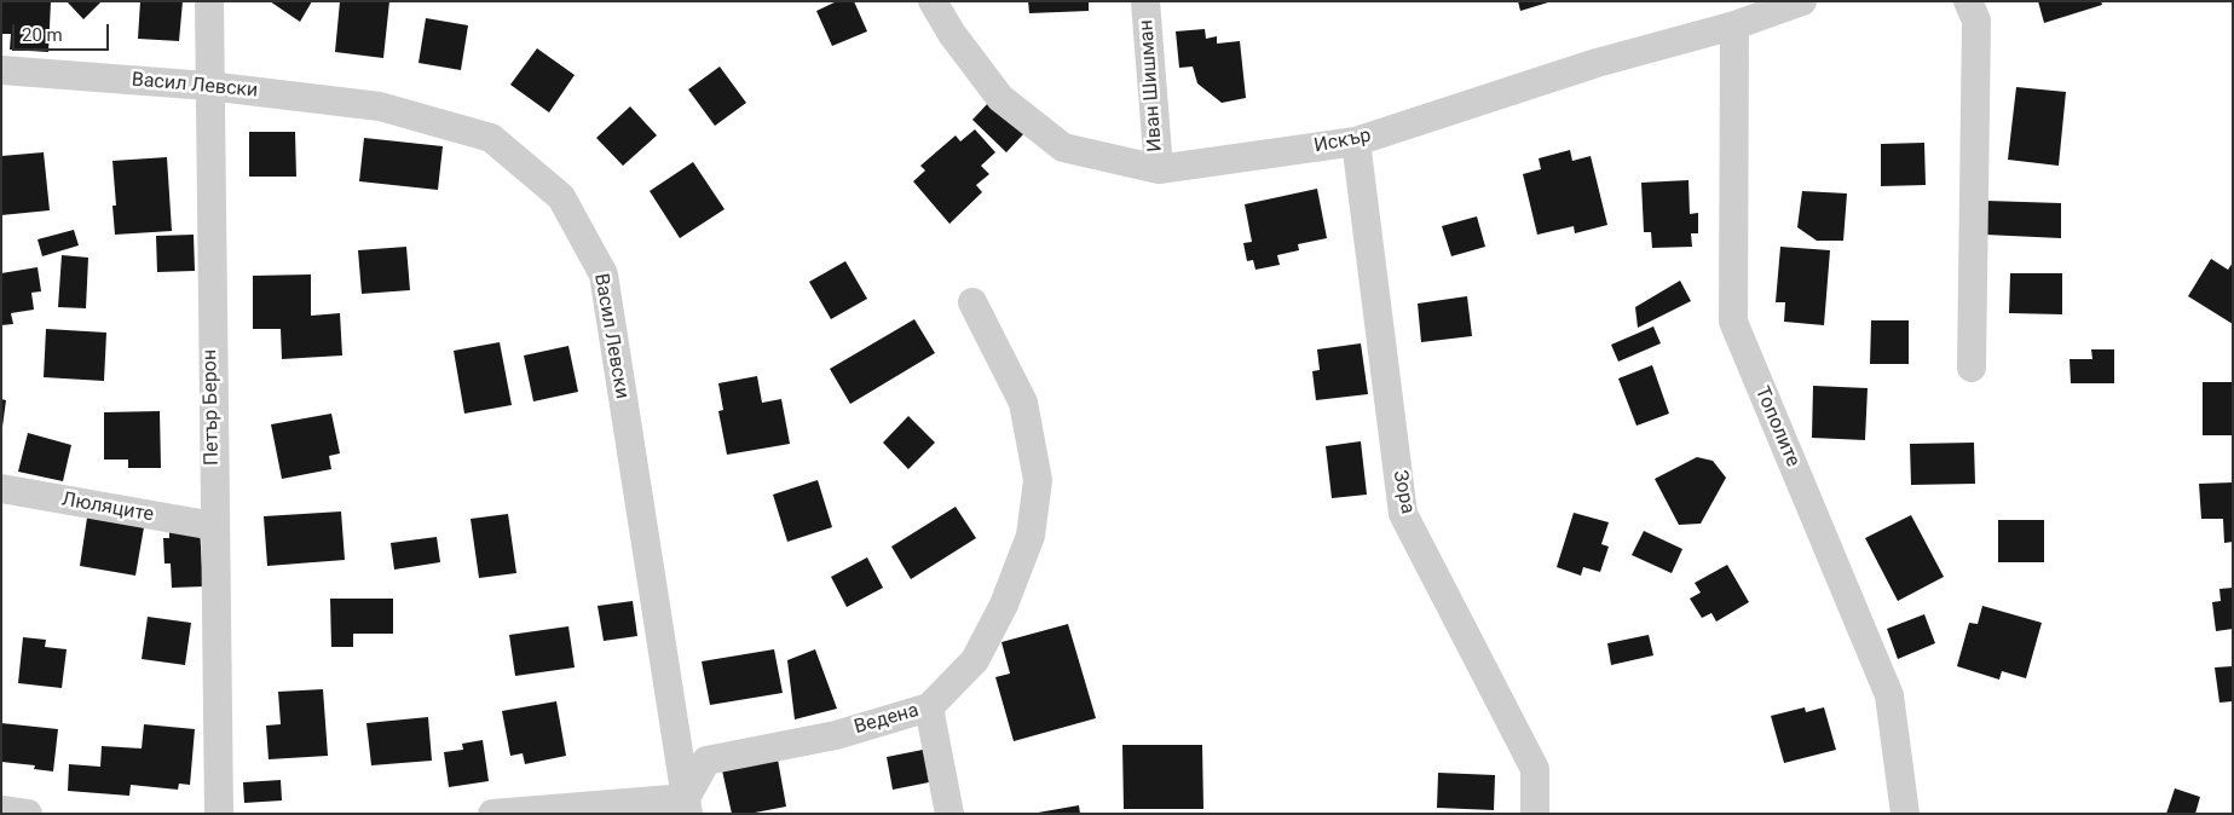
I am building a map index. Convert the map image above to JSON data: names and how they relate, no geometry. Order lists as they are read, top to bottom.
{
  "streets": {
    "street": [
      "Васил Левски",
      "Иван Шишман",
      "Искър",
      "Петър Берон",
      "Тополите",
      "Зора",
      "Люляците",
      "Ведена"
    ]
  },
  "crossings": [
    ["Васил Левски", "Петър Берон"],
    ["Васил Левски", "Ведена"],
    ["Иван Шишман", "Искър"],
    ["Искър", "Тополите"],
    ["Искър", "Зора"],
    ["Петър Берон", "Люляците"]
  ],
  "scale_bar": "20 m"
}
